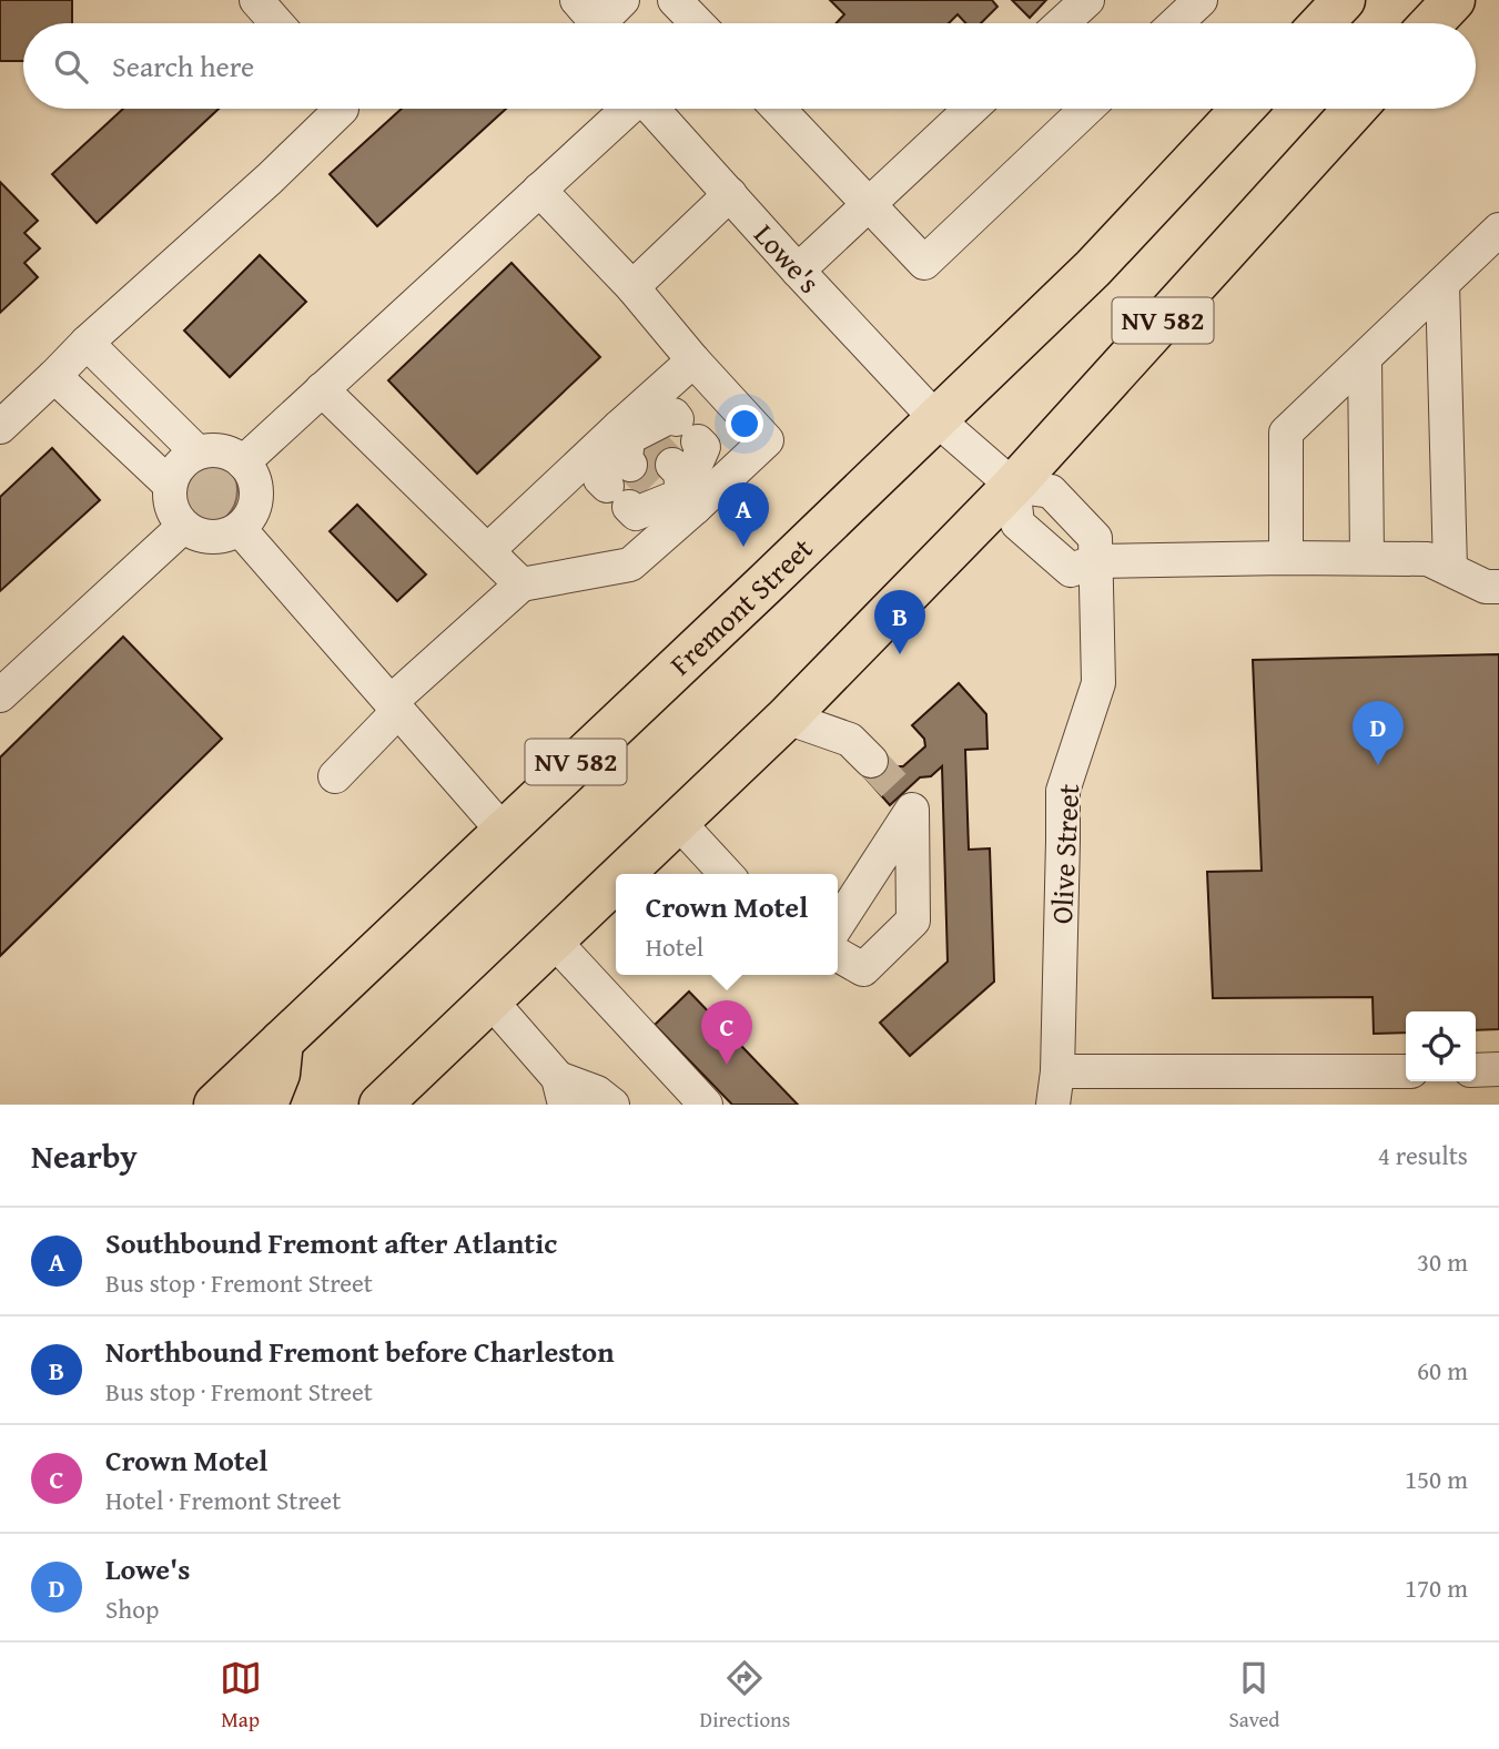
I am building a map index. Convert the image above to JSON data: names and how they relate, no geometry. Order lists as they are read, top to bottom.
{
  "streets": {
    "main road": ["NV 582", "Fremont Street"],
    "street": ["Lowe's", "Olive Street"]
  },
  "crossings": [
    ["Lowe's", "Fremont Street"],
    ["NV 582", "Olive Street"]
  ],
  "page": {
    "search": "Search here",
    "pins": [
      "A",
      "B",
      "D",
      "C"
    ],
    "popup": ["Crown Motel", "Hotel"],
    "heading": ["Nearby", "4 results"],
    "list": [
      {
        "mark": "A",
        "name": "Southbound Fremont after Atlantic",
        "note": "Bus stop · Fremont Street",
        "value": "30 m"
      },
      {
        "mark": "B",
        "name": "Northbound Fremont before Charleston",
        "note": "Bus stop · Fremont Street",
        "value": "60 m"
      },
      {
        "mark": "C",
        "name": "Crown Motel",
        "note": "Hotel · Fremont Street",
        "value": "150 m"
      },
      {
        "mark": "D",
        "name": "Lowe's",
        "note": "Shop",
        "value": "170 m"
      }
    ],
    "nav": ["Map", "Directions", "Saved"]
  }
}
